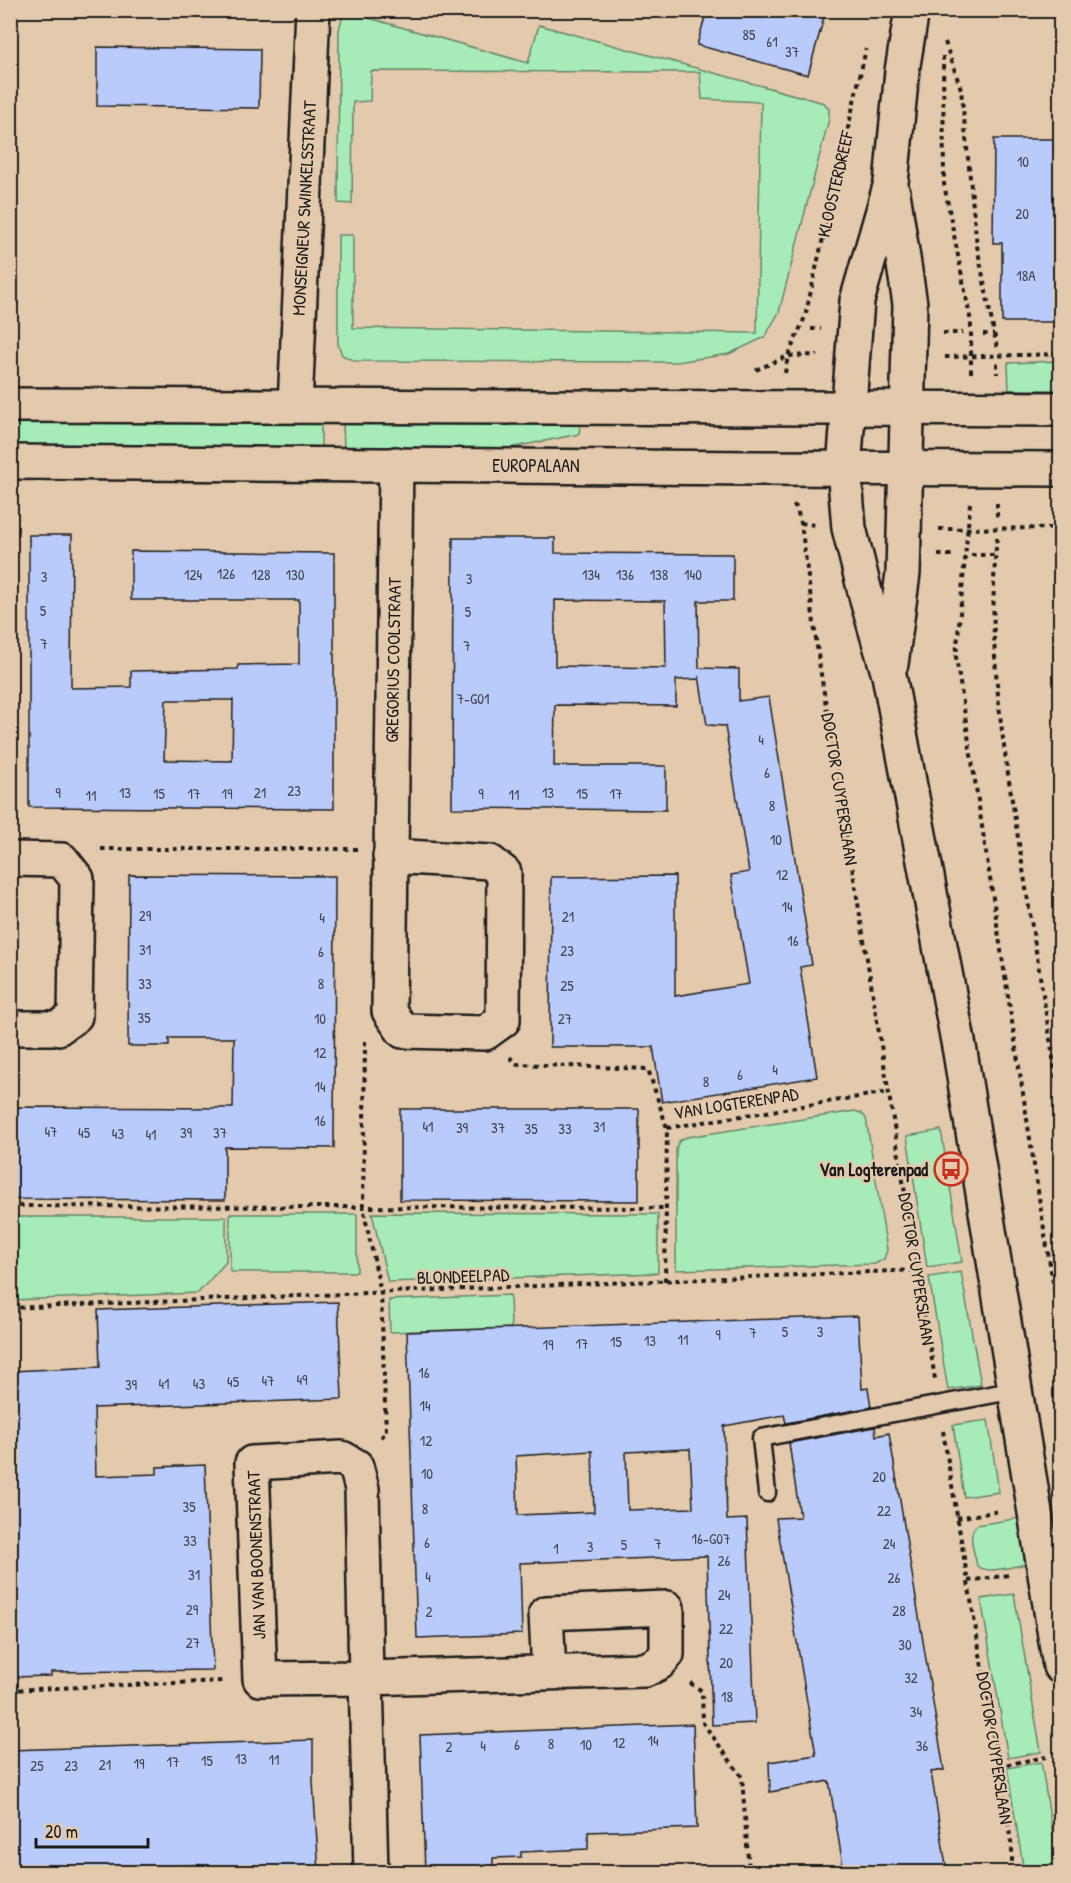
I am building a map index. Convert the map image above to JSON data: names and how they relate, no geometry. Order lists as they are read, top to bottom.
{
  "streets": {
    "street": [
      "MONSEIGNEUR SWINKELSSTRAAT",
      "EUROPALAAN",
      "GREGORIUS COOLSTRAAT",
      "JAN VAN BOONENSTRAAT"
    ],
    "path": [
      "KLOOSTERDREEF",
      "DOCTOR CUYPERSLAAN",
      "VAN LOGTERENPAD",
      "BLONDEELPAD"
    ]
  },
  "crossings": [
    ["EUROPALAAN", "GREGORIUS COOLSTRAAT"],
    ["DOCTOR CUYPERSLAAN", "VAN LOGTERENPAD"],
    ["DOCTOR CUYPERSLAAN", "BLONDEELPAD"],
    ["VAN LOGTERENPAD", "BLONDEELPAD"]
  ],
  "places": {
    "bus stop": ["Van Logterenpad"]
  },
  "house_numbers": [
    "85",
    "61",
    "37",
    "10",
    "20",
    "18A",
    "126",
    "124",
    "128",
    "130",
    "134",
    "136",
    "138",
    "140",
    "3",
    "3",
    "5",
    "5",
    "7",
    "7",
    "7-G01",
    "4",
    "6",
    "23",
    "9",
    "13",
    "21",
    "13",
    "15",
    "17",
    "19",
    "9",
    "15",
    "17",
    "11",
    "11",
    "8",
    "10",
    "12",
    "14",
    "29",
    "21",
    "4",
    "16",
    "31",
    "23",
    "6",
    "33",
    "8",
    "25",
    "35",
    "10",
    "27",
    "12",
    "4",
    "6",
    "8",
    "14",
    "16",
    "41",
    "31",
    "39",
    "37",
    "35",
    "33",
    "47",
    "45",
    "39",
    "37",
    "43",
    "41",
    "5",
    "3",
    "7",
    "9",
    "11",
    "13",
    "15",
    "17",
    "19",
    "16",
    "49",
    "47",
    "45",
    "41",
    "43",
    "39",
    "14",
    "12",
    "10",
    "20",
    "35",
    "8",
    "22",
    "16-G07",
    "33",
    "6",
    "7",
    "24",
    "5",
    "3",
    "1",
    "26",
    "31",
    "4",
    "26",
    "24",
    "29",
    "28",
    "2",
    "22",
    "27",
    "30",
    "20",
    "32",
    "18",
    "34",
    "14",
    "12",
    "8",
    "6",
    "10",
    "4",
    "36",
    "2",
    "13",
    "11",
    "15",
    "17",
    "19",
    "21",
    "25",
    "23"
  ],
  "scale_bar": "20 m"
}
